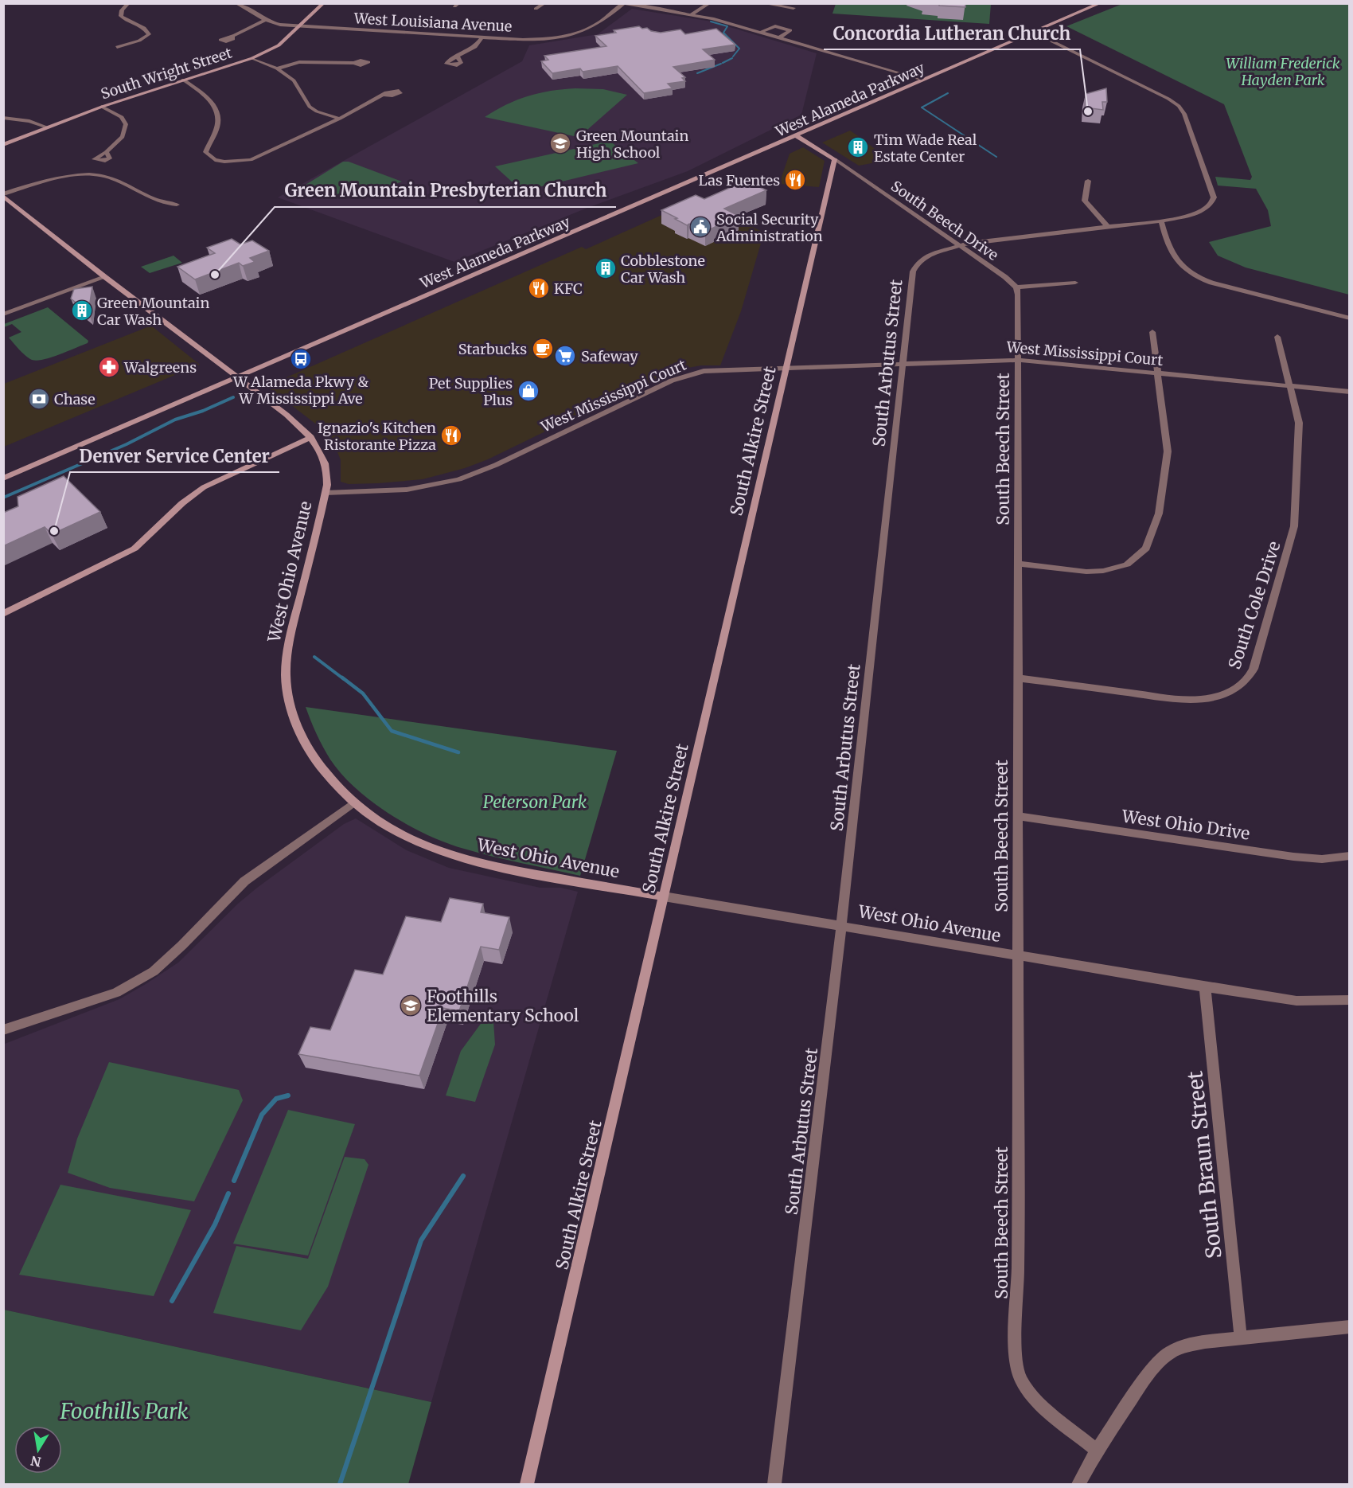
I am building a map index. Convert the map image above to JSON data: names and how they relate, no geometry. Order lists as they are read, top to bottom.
{
  "streets": {
    "street": [
      "West Louisiana Avenue",
      "South Wright Street",
      "West Alameda Parkway",
      "South Beech Drive",
      "West Mississippi Court",
      "South Arbutus Street",
      "South Alkire Street",
      "South Beech Street",
      "West Ohio Avenue",
      "South Cole Drive",
      "West Ohio Drive",
      "South Braun Street"
    ]
  },
  "crossings": [
    ["West Louisiana Avenue", "South Wright Street"],
    ["West Alameda Parkway", "South Beech Drive"],
    ["West Alameda Parkway", "South Arbutus Street"],
    ["West Alameda Parkway", "West Ohio Avenue"],
    ["South Beech Drive", "South Arbutus Street"],
    ["South Beech Drive", "South Alkire Street"],
    ["West Mississippi Court", "South Arbutus Street"],
    ["West Mississippi Court", "South Alkire Street"],
    ["West Mississippi Court", "South Beech Street"],
    ["West Mississippi Court", "West Ohio Avenue"],
    ["West Mississippi Court", "South Cole Drive"],
    ["South Arbutus Street", "West Ohio Avenue"],
    ["South Alkire Street", "West Ohio Avenue"],
    ["South Beech Street", "West Ohio Avenue"],
    ["South Beech Street", "South Cole Drive"],
    ["South Beech Street", "West Ohio Drive"],
    ["West Ohio Avenue", "South Braun Street"]
  ],
  "parks": ["William Frederick Hayden Park", "Peterson Park", "Foothills Park"],
  "places": {
    "other": ["Concordia Lutheran Church", "Green Mountain Presbyterian Church", "Denver Service Center"],
    "school or university": ["Green Mountain High School", "Foothills Elementary School"],
    "building": ["Tim Wade Real Estate Center", "Cobblestone Car Wash", "Green Mountain Car Wash"],
    "restaurant": ["Las Fuentes", "KFC", "Ignazio's Kitchen Ristorante Pizza"],
    "public building": ["Social Security Administration"],
    "cafe": ["Starbucks"],
    "supermarket": ["Safeway"],
    "bus stop": ["W Alameda Pkwy & W Mississippi Ave"],
    "pharmacy": ["Walgreens"],
    "shop": ["Pet Supplies Plus"],
    "bank": ["Chase"]
  },
  "north": "bottom"
}
